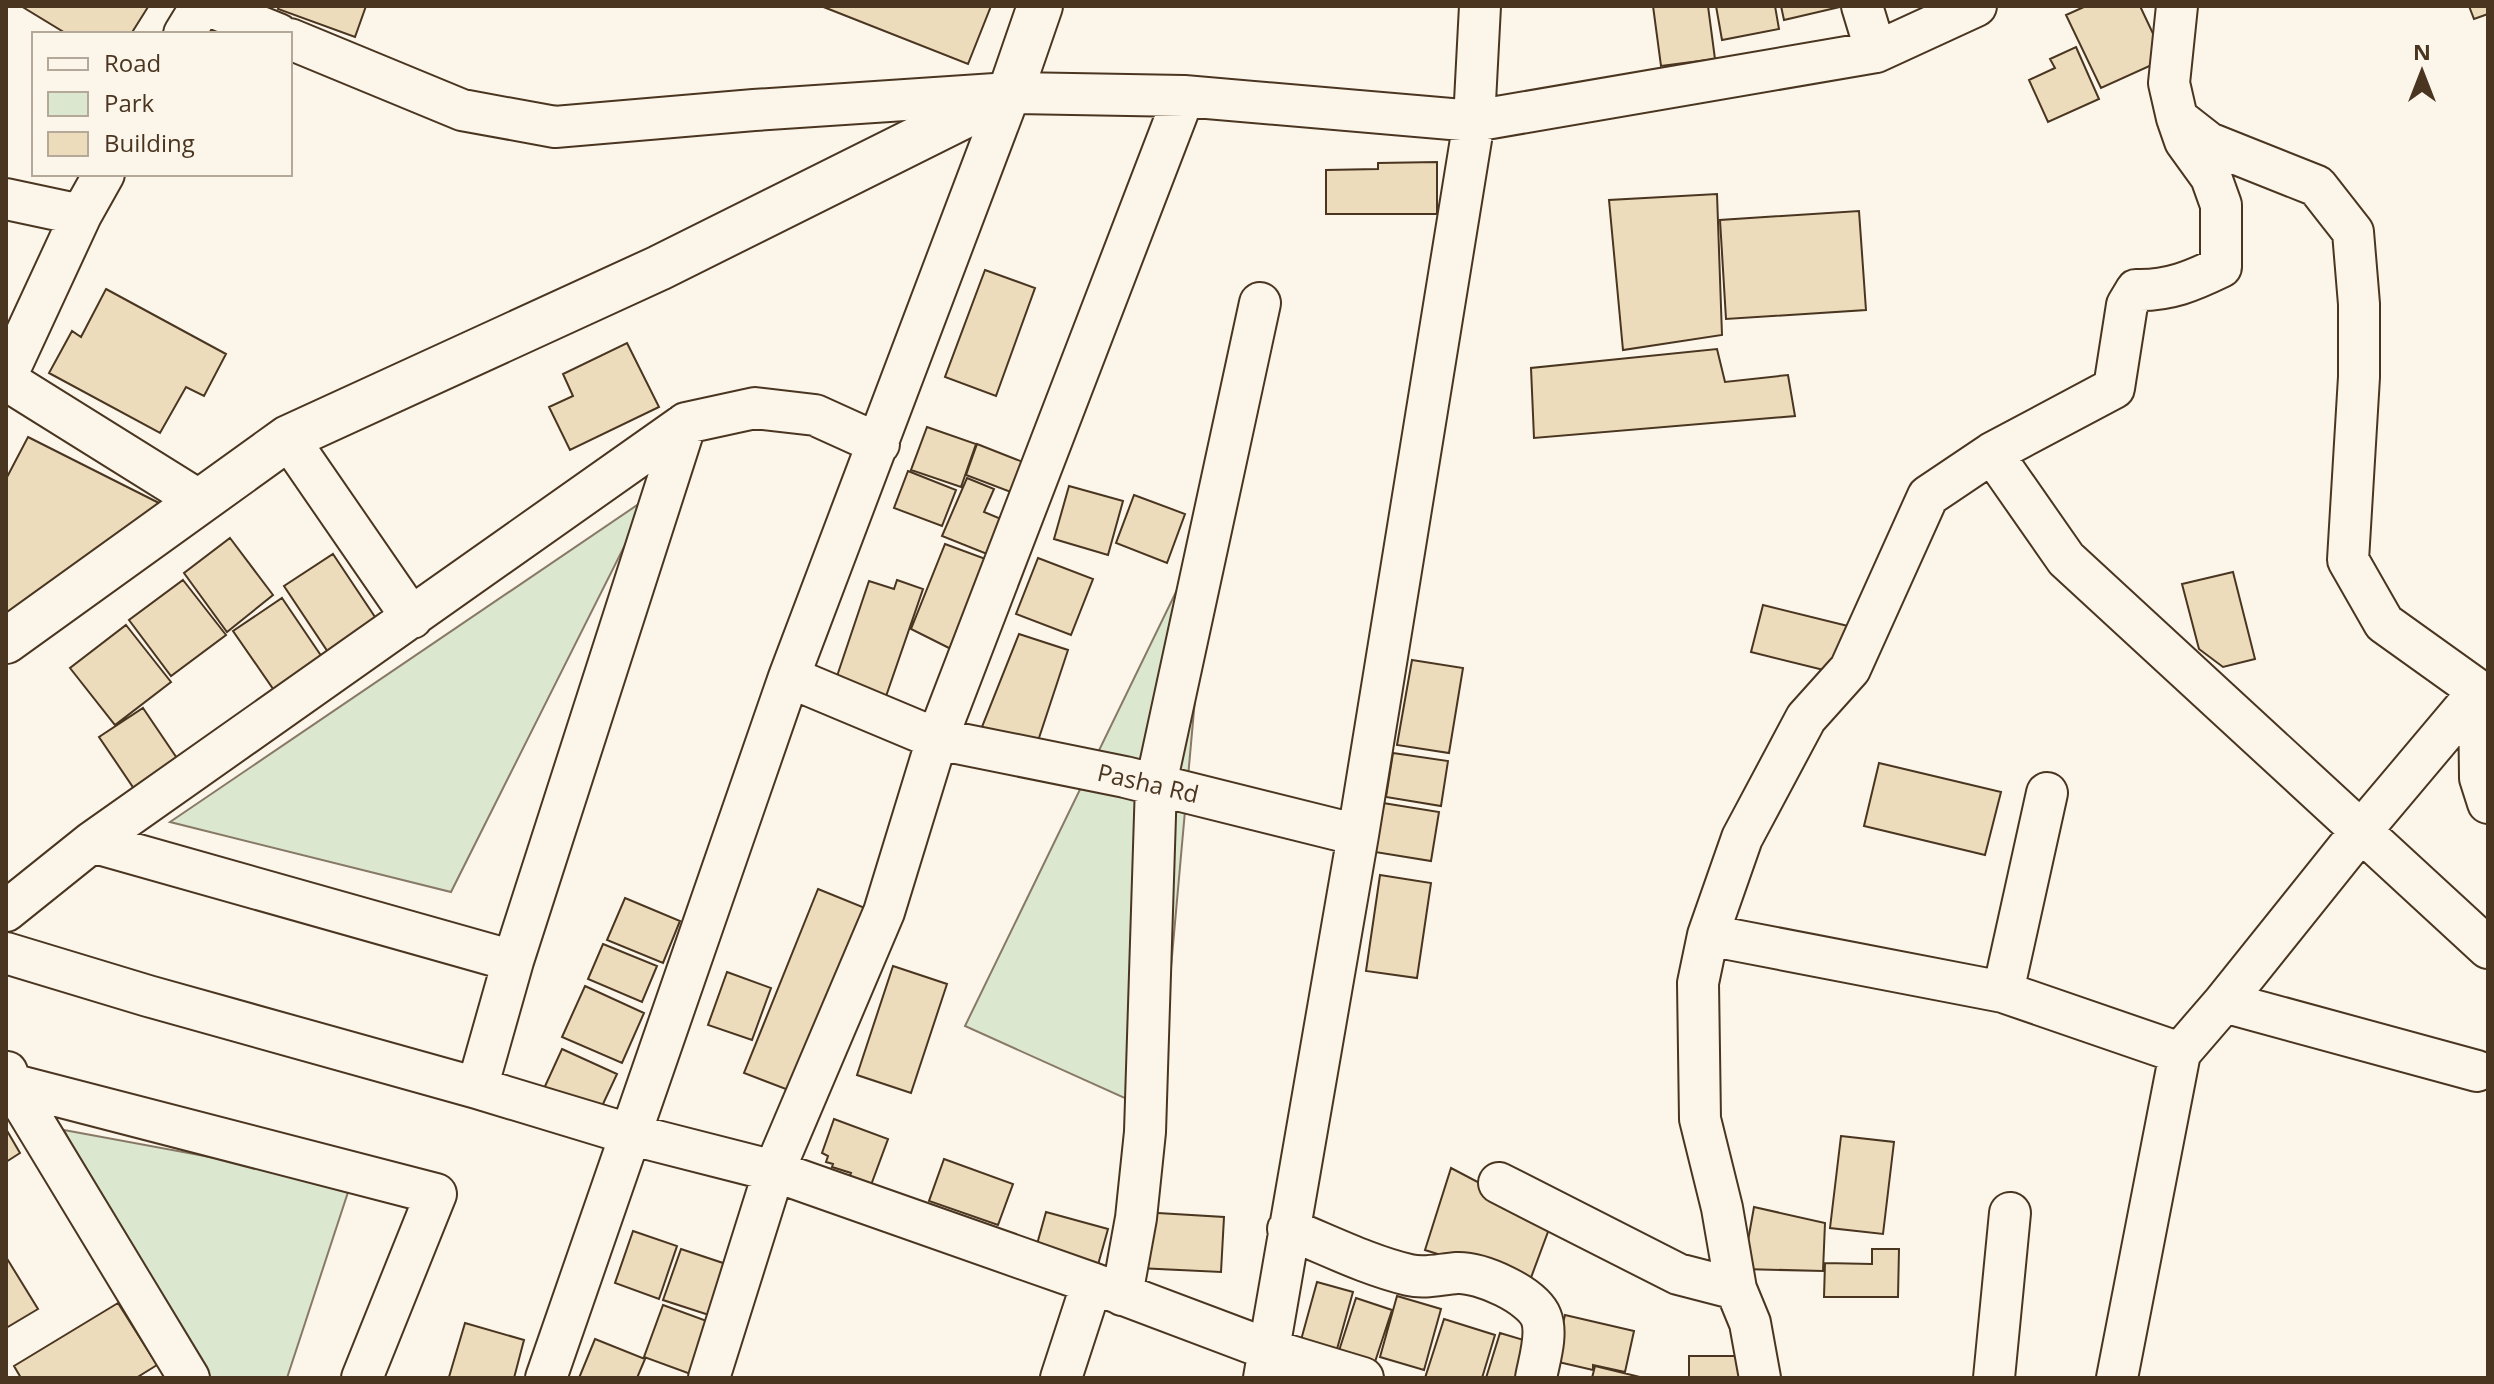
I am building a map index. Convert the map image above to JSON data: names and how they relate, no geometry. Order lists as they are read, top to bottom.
{
  "streets": {
    "street": ["Pasha Rd"]
  },
  "legend": ["Road", "Park", "Building"],
  "north": "top"
}
